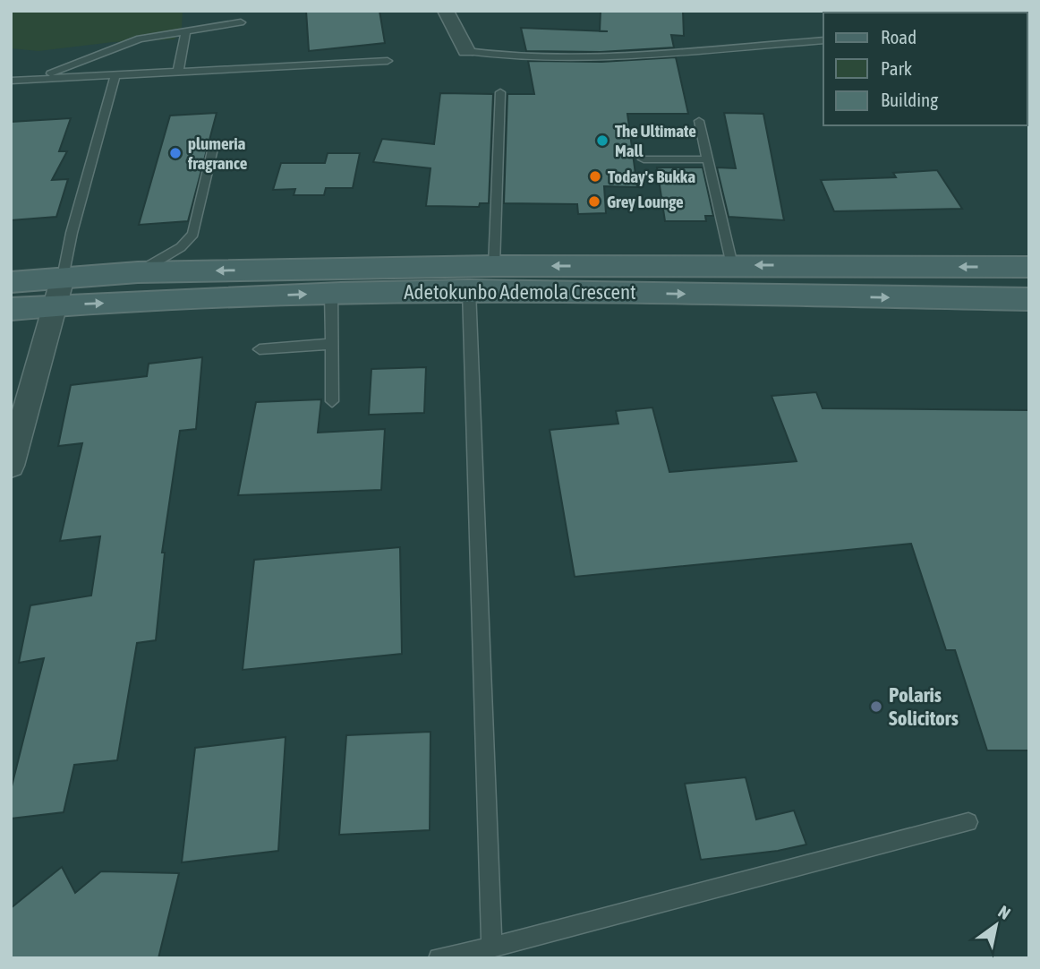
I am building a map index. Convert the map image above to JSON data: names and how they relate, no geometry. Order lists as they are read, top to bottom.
{
  "streets": {
    "main road": ["Adetokunbo Ademola Crescent"]
  },
  "places": [
    "The Ultimate Mall",
    "plumeria fragrance",
    "Today's Bukka",
    "Grey Lounge",
    "Polaris Solicitors"
  ],
  "legend": ["Road", "Park", "Building"],
  "north": "top right"
}
